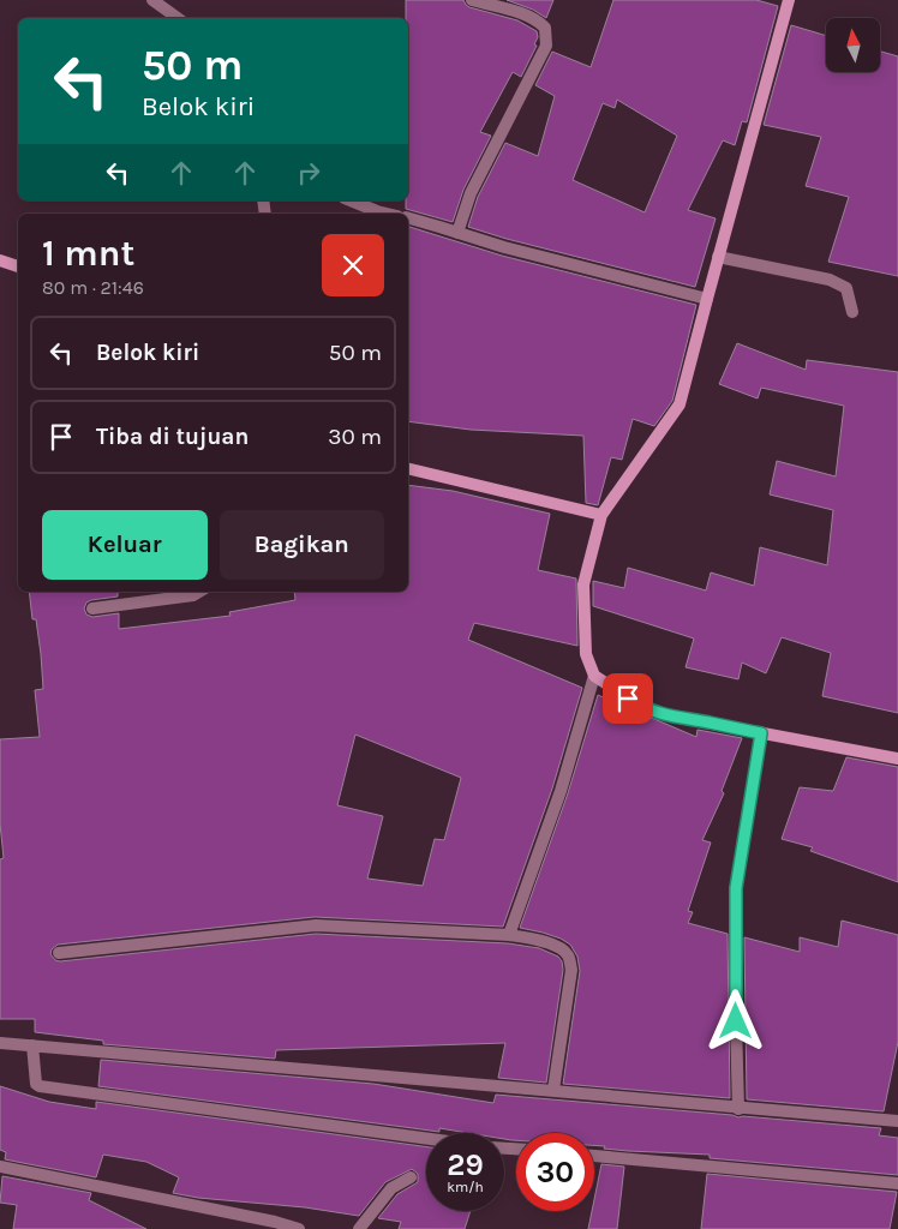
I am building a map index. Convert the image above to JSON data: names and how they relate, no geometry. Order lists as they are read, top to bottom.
{
  "north": "top",
  "page": {
    "turn": ["50 m", "Belok kiri"],
    "heading": ["1 mnt", "80 m · 21:46"],
    "list": [
      {
        "name": "Belok kiri",
        "value": "50 m"
      },
      {
        "name": "Tiba di tujuan",
        "value": "30 m"
      }
    ],
    "buttons": ["Keluar", "Bagikan"],
    "speed": "29 km/h",
    "limit": "30"
  }
}
